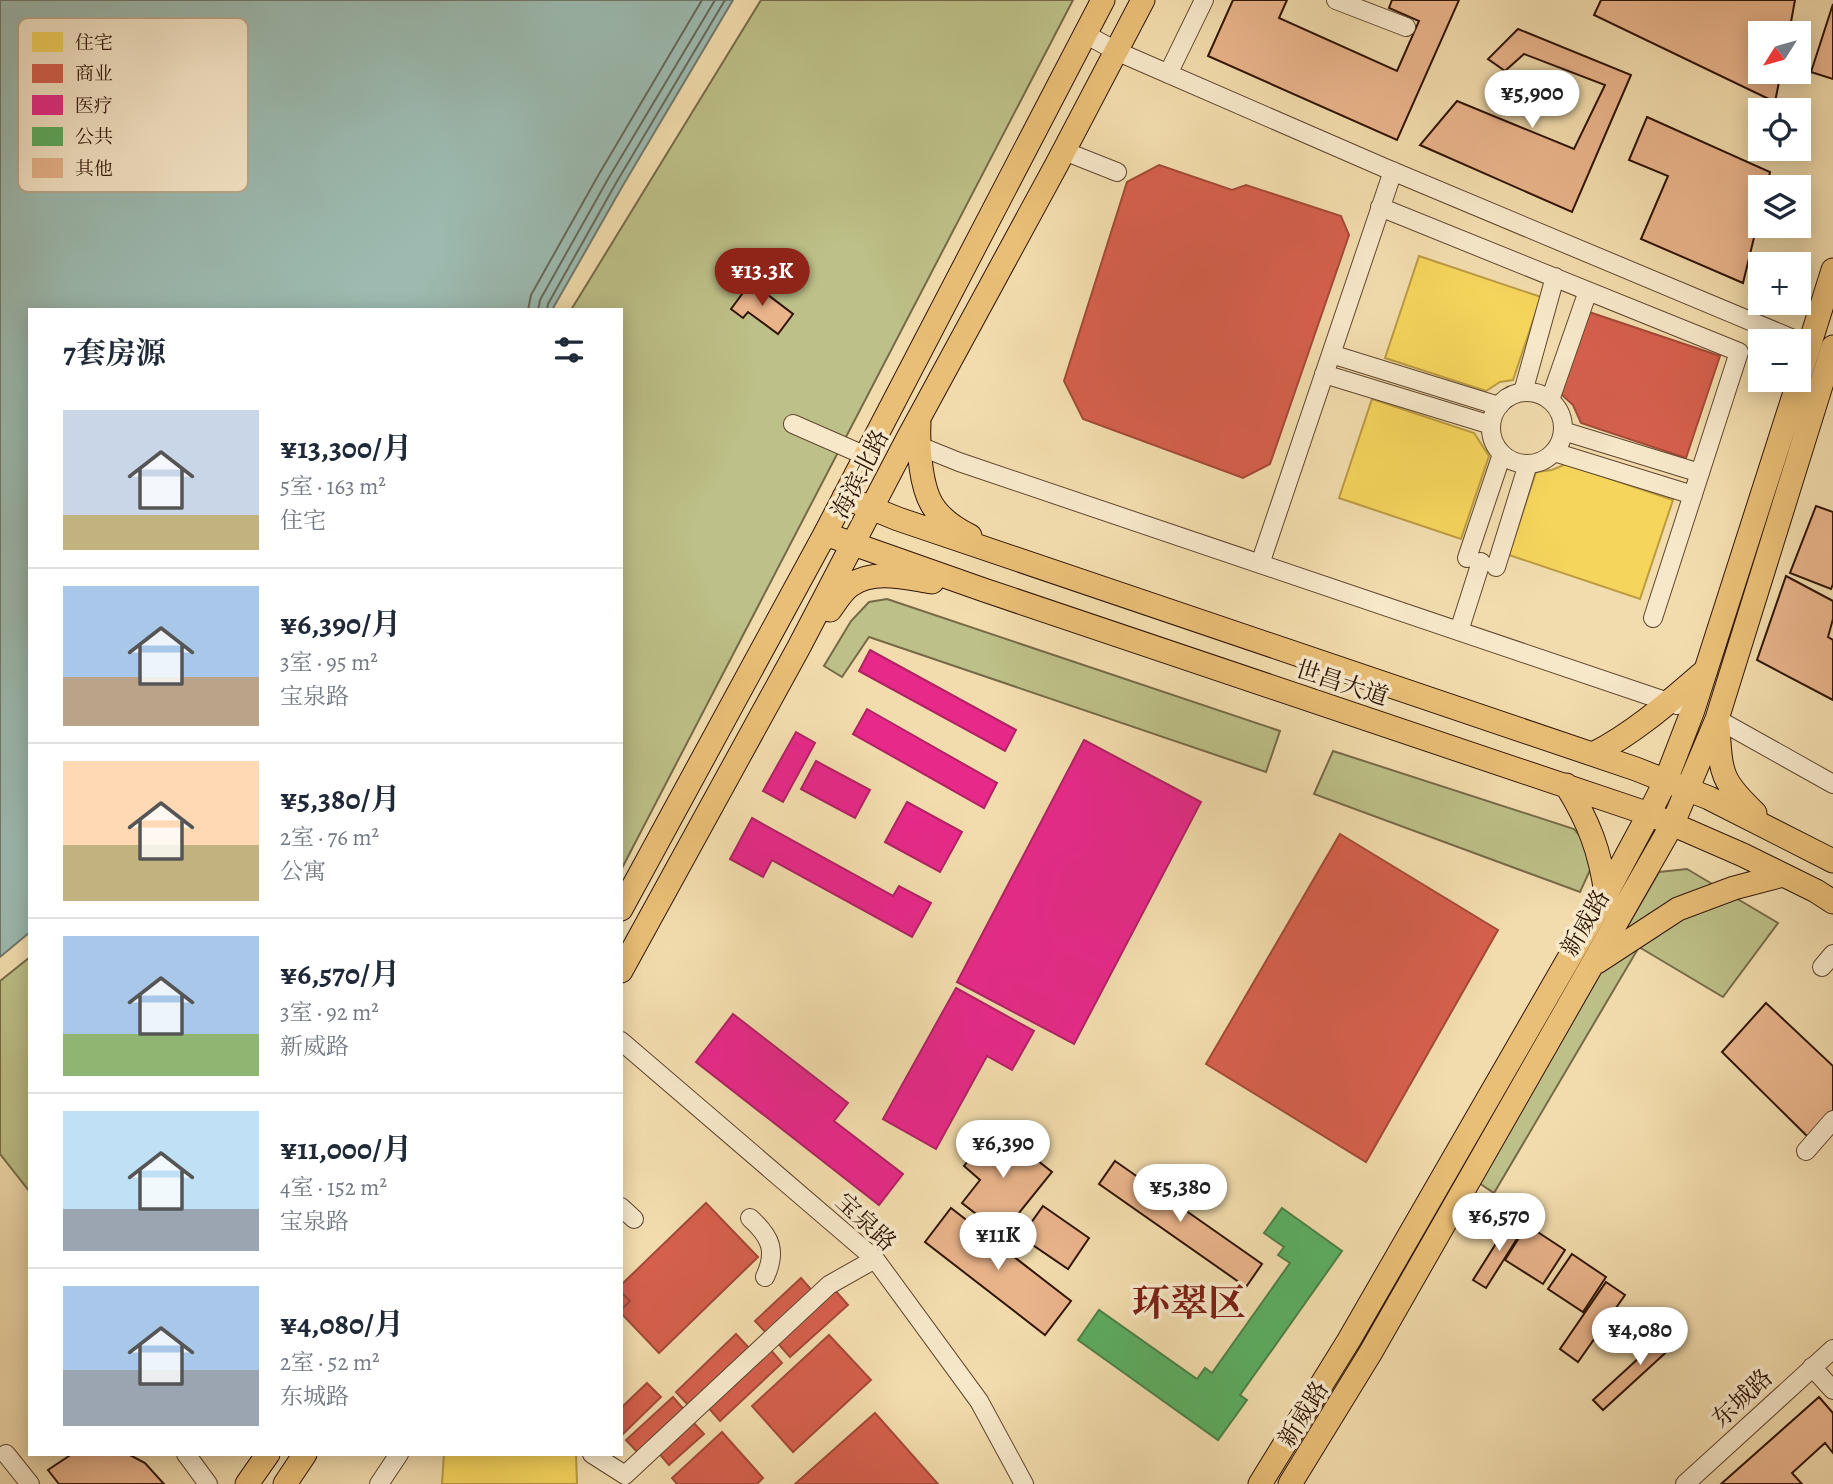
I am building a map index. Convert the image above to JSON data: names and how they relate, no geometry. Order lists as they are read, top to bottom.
{
  "streets": {
    "main road": ["海滨北路", "世昌大道", "新威路"],
    "street": ["宝泉路", "东城路"]
  },
  "crossings": [
    ["海滨北路", "世昌大道"],
    ["世昌大道", "新威路"]
  ],
  "districts": ["环翠区"],
  "legend": [
    "住宅",
    "商业",
    "医疗",
    "公共",
    "其他"
  ],
  "north": "bottom left",
  "page": {
    "map_buttons": ["+", "−"],
    "price": [
      "¥5,900",
      "¥13.3K",
      "¥6,390",
      "¥5,380",
      "¥6,570",
      "¥11K",
      "¥4,080"
    ],
    "heading": "7套房源",
    "list": [
      {
        "name": "¥13,300/月",
        "note": "5室 · 163 m² · 住宅"
      },
      {
        "name": "¥6,390/月",
        "note": "3室 · 95 m² · 宝泉路"
      },
      {
        "name": "¥5,380/月",
        "note": "2室 · 76 m² · 公寓"
      },
      {
        "name": "¥6,570/月",
        "note": "3室 · 92 m² · 新威路"
      },
      {
        "name": "¥11,000/月",
        "note": "4室 · 152 m² · 宝泉路"
      },
      {
        "name": "¥4,080/月",
        "note": "2室 · 52 m² · 东城路"
      }
    ]
  }
}
